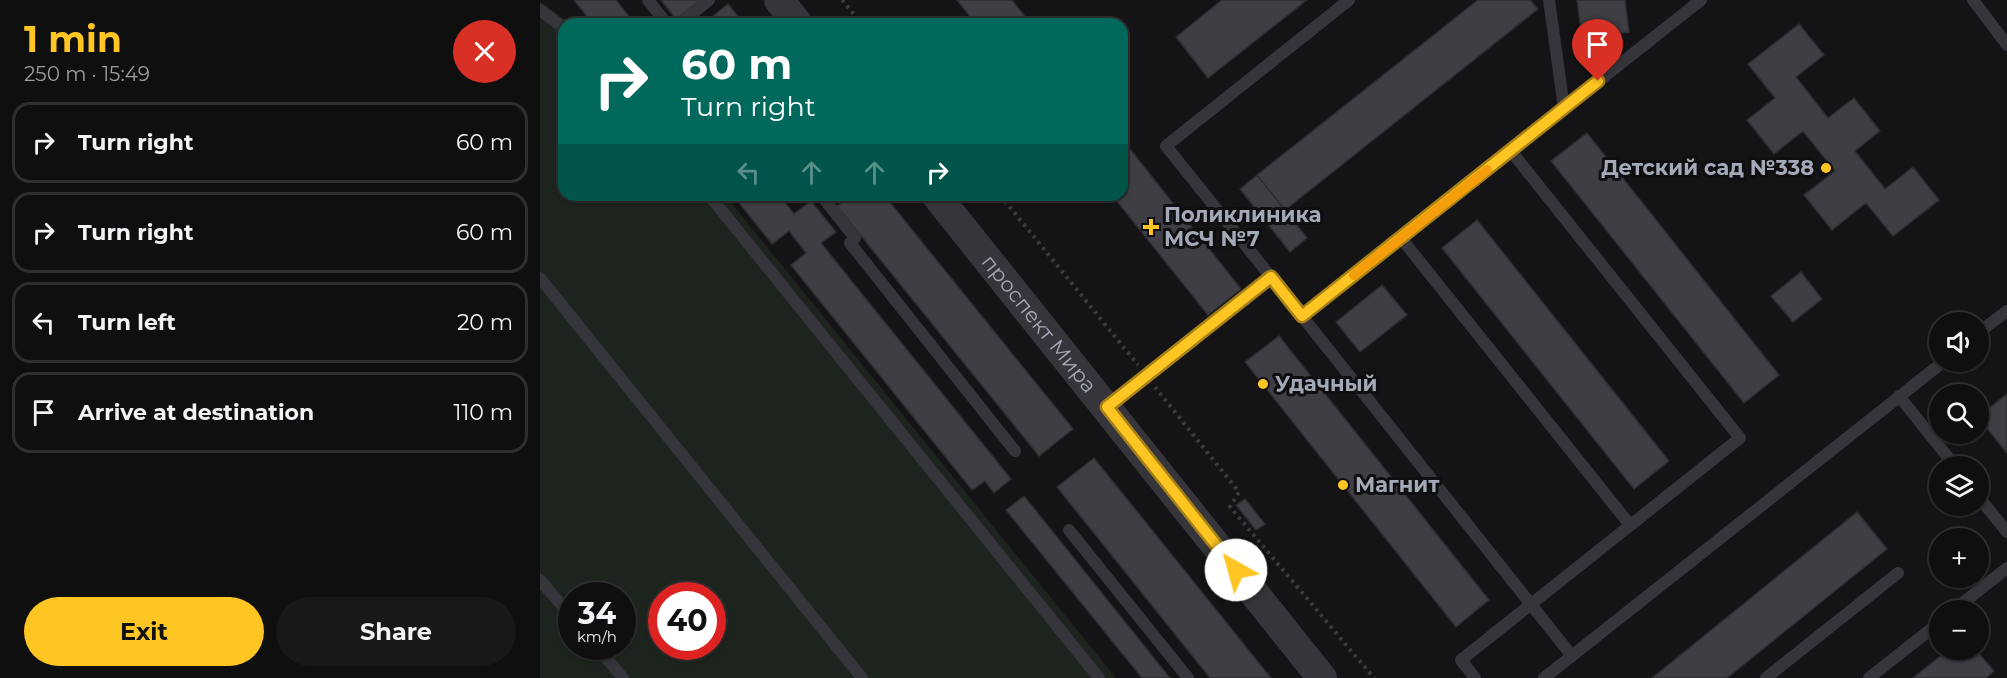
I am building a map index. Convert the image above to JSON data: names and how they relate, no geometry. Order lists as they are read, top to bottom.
{
  "streets": {
    "street": ["проспект Мира"]
  },
  "places": {
    "other": ["Детский сад №338", "Удачный", "Магнит"],
    "health": ["Поликлиника МСЧ №7"]
  },
  "page": {
    "heading": ["1 min", "250 m · 15:49"],
    "turn": ["60 m", "Turn right"],
    "list": [
      {
        "name": "Turn right",
        "value": "60 m"
      },
      {
        "name": "Turn right",
        "value": "60 m"
      },
      {
        "name": "Turn left",
        "value": "20 m"
      },
      {
        "name": "Arrive at destination",
        "value": "110 m"
      }
    ],
    "map_buttons": ["+", "−"],
    "speed": "34 km/h",
    "limit": "40",
    "buttons": ["Exit", "Share"]
  }
}
